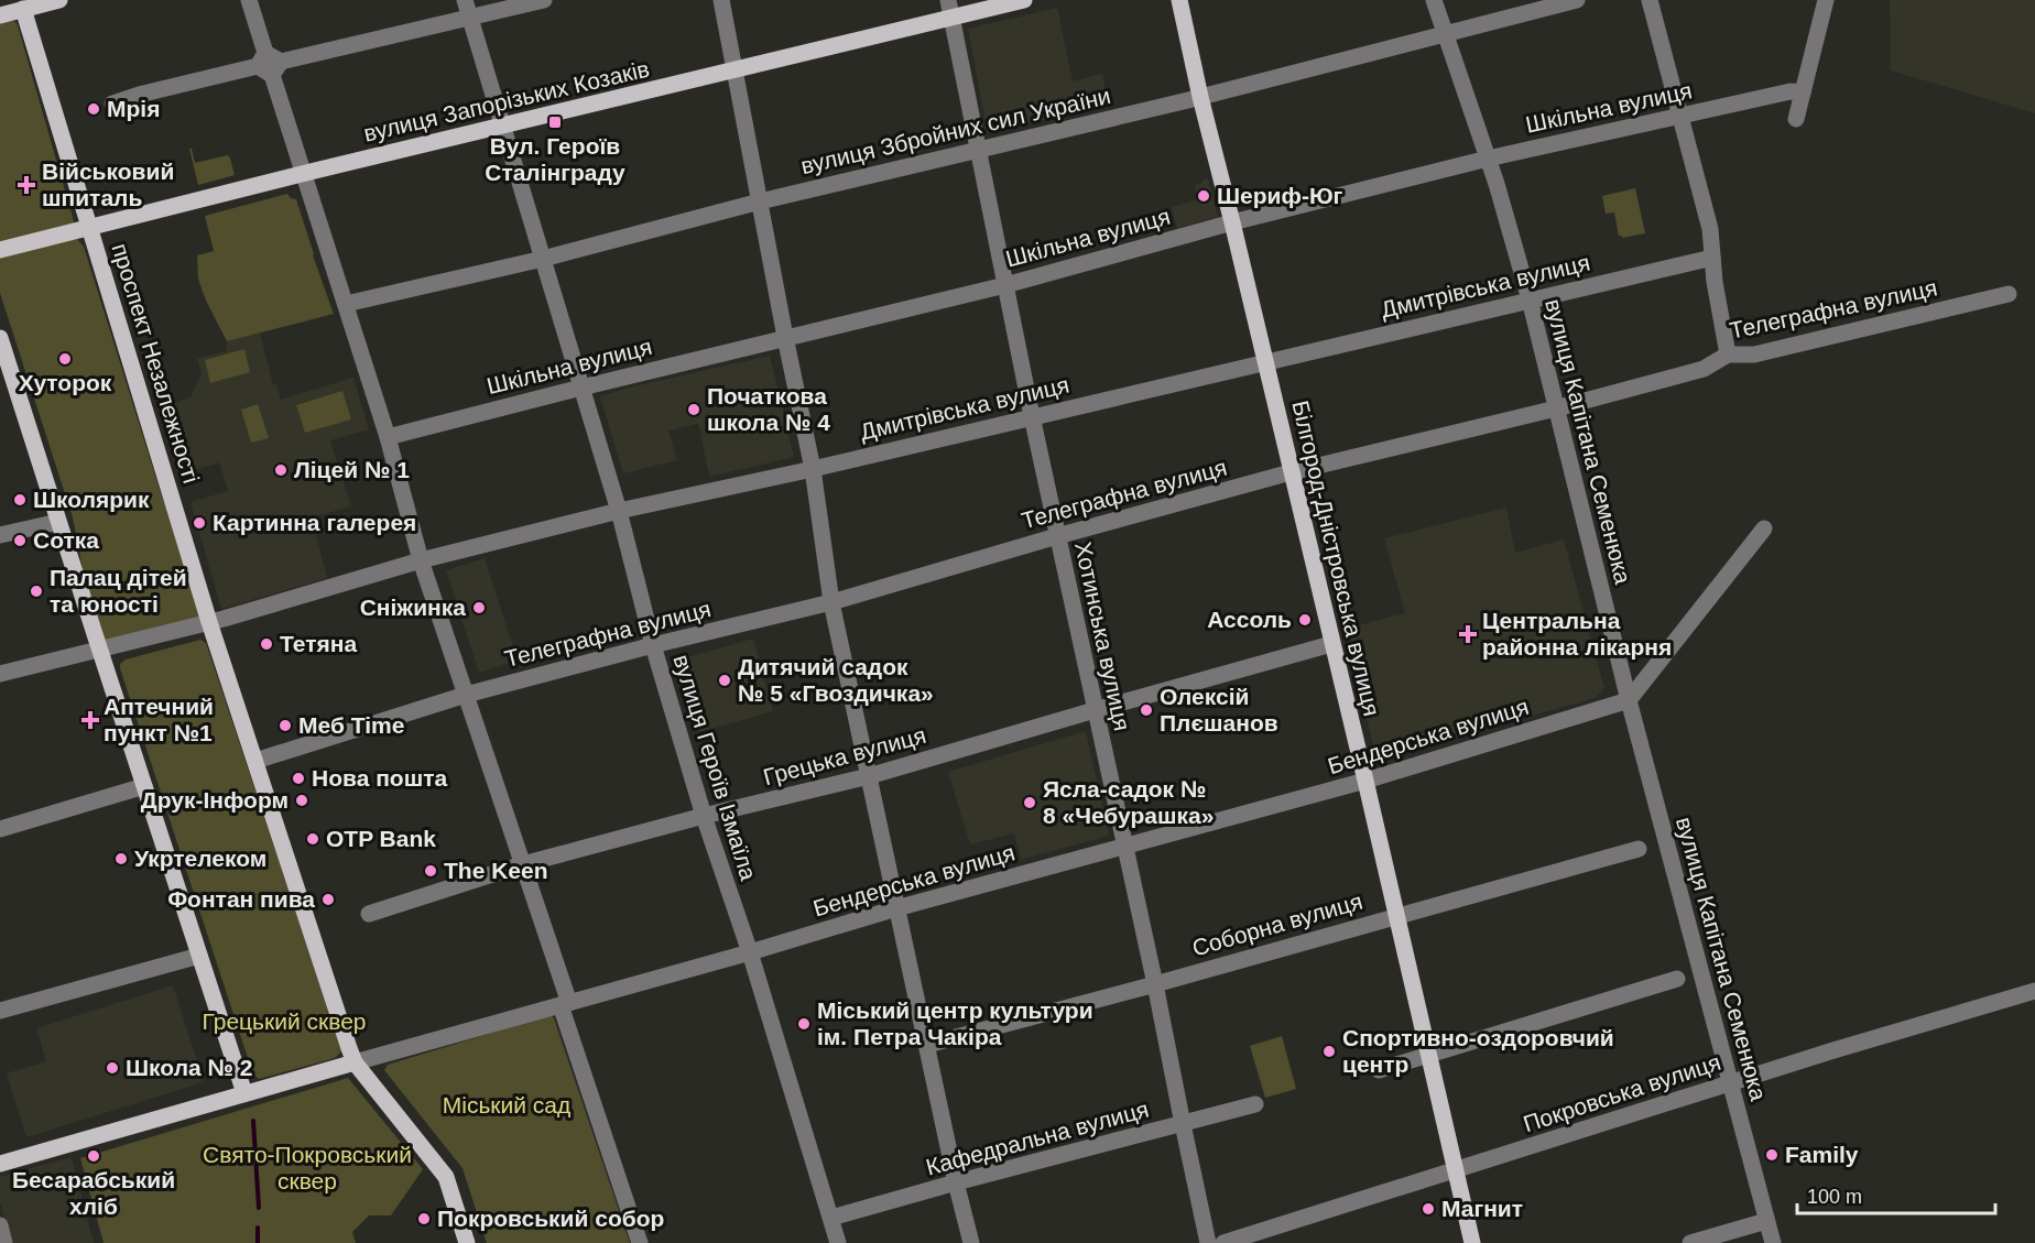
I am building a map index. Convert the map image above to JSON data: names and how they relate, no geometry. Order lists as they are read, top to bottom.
{
  "streets": {
    "main road": [
      "вулиця Запорізьких Козаків",
      "проспект Незалежності",
      "Білгород-Дністровська вулиця",
      "Бендерська вулиця"
    ],
    "street": [
      "Шкільна вулиця",
      "вулиця Збройних сил України",
      "Дмитрівська вулиця",
      "Телеграфна вулиця",
      "вулиця Капітана Семенюка",
      "Хотинська вулиця",
      "Грецька вулиця",
      "вулиця Героїв Ізмаїла",
      "Соборна вулиця",
      "Покровська вулиця",
      "Кафедральна вулиця"
    ]
  },
  "crossings": [
    ["вулиця Запорізьких Козаків", "проспект Незалежності"],
    ["вулиця Запорізьких Козаків", "Хотинська вулиця"],
    ["вулиця Запорізьких Козаків", "вулиця Героїв Ізмаїла"],
    ["Шкільна вулиця", "вулиця Капітана Семенюка"],
    ["Шкільна вулиця", "Білгород-Дністровська вулиця"],
    ["Шкільна вулиця", "Хотинська вулиця"],
    ["Шкільна вулиця", "вулиця Героїв Ізмаїла"],
    ["вулиця Збройних сил України", "вулиця Капітана Семенюка"],
    ["вулиця Збройних сил України", "Білгород-Дністровська вулиця"],
    ["вулиця Збройних сил України", "Хотинська вулиця"],
    ["вулиця Збройних сил України", "вулиця Героїв Ізмаїла"],
    ["Дмитрівська вулиця", "проспект Незалежності"],
    ["Дмитрівська вулиця", "вулиця Капітана Семенюка"],
    ["Дмитрівська вулиця", "Білгород-Дністровська вулиця"],
    ["Дмитрівська вулиця", "Хотинська вулиця"],
    ["Дмитрівська вулиця", "вулиця Героїв Ізмаїла"],
    ["Телеграфна вулиця", "проспект Незалежності"],
    ["Телеграфна вулиця", "вулиця Капітана Семенюка"],
    ["Телеграфна вулиця", "Білгород-Дністровська вулиця"],
    ["Телеграфна вулиця", "Хотинська вулиця"],
    ["Телеграфна вулиця", "вулиця Героїв Ізмаїла"],
    ["проспект Незалежності", "Бендерська вулиця"],
    ["вулиця Капітана Семенюка", "Бендерська вулиця"],
    ["вулиця Капітана Семенюка", "Покровська вулиця"],
    ["Білгород-Дністровська вулиця", "Бендерська вулиця"],
    ["Білгород-Дністровська вулиця", "Грецька вулиця"],
    ["Білгород-Дністровська вулиця", "Соборна вулиця"],
    ["Білгород-Дністровська вулиця", "Покровська вулиця"],
    ["Хотинська вулиця", "Бендерська вулиця"],
    ["Хотинська вулиця", "Грецька вулиця"],
    ["Хотинська вулиця", "Соборна вулиця"],
    ["Хотинська вулиця", "Кафедральна вулиця"],
    ["Бендерська вулиця", "вулиця Героїв Ізмаїла"],
    ["Грецька вулиця", "вулиця Героїв Ізмаїла"],
    ["вулиця Героїв Ізмаїла", "Кафедральна вулиця"]
  ],
  "parks": ["Грецький сквер", "Міський сад", "Свято-Покровський сквер"],
  "places": {
    "other": [
      "Мрія",
      "Шериф-Юг",
      "Хуторок",
      "Початкова школа № 4",
      "Ліцей № 1",
      "Школярик",
      "Картинна галерея",
      "Сотка",
      "Палац дітей та юності",
      "Сніжинка",
      "Ассоль",
      "Тетяна",
      "Дитячий садок № 5 «Гвоздичка»",
      "Олексій Плєшанов",
      "Меб Time",
      "Нова пошта",
      "Друк-Інформ",
      "Ясла-садок № 8 «Чебурашка»",
      "OTP Bank",
      "Укртелеком",
      "The Keen",
      "Фонтан пива",
      "Міський центр культури ім. Петра Чакіра",
      "Спортивно-оздоровчий центр",
      "Школа № 2",
      "Family",
      "Бесарабський хліб",
      "Магнит",
      "Покровський собор"
    ],
    "transit": ["Вул. Героїв Сталінграду"],
    "health": ["Військовий шпиталь", "Центральна районна лікарня", "Аптечний пункт №1"]
  },
  "scale_bar": "100 m"
}
